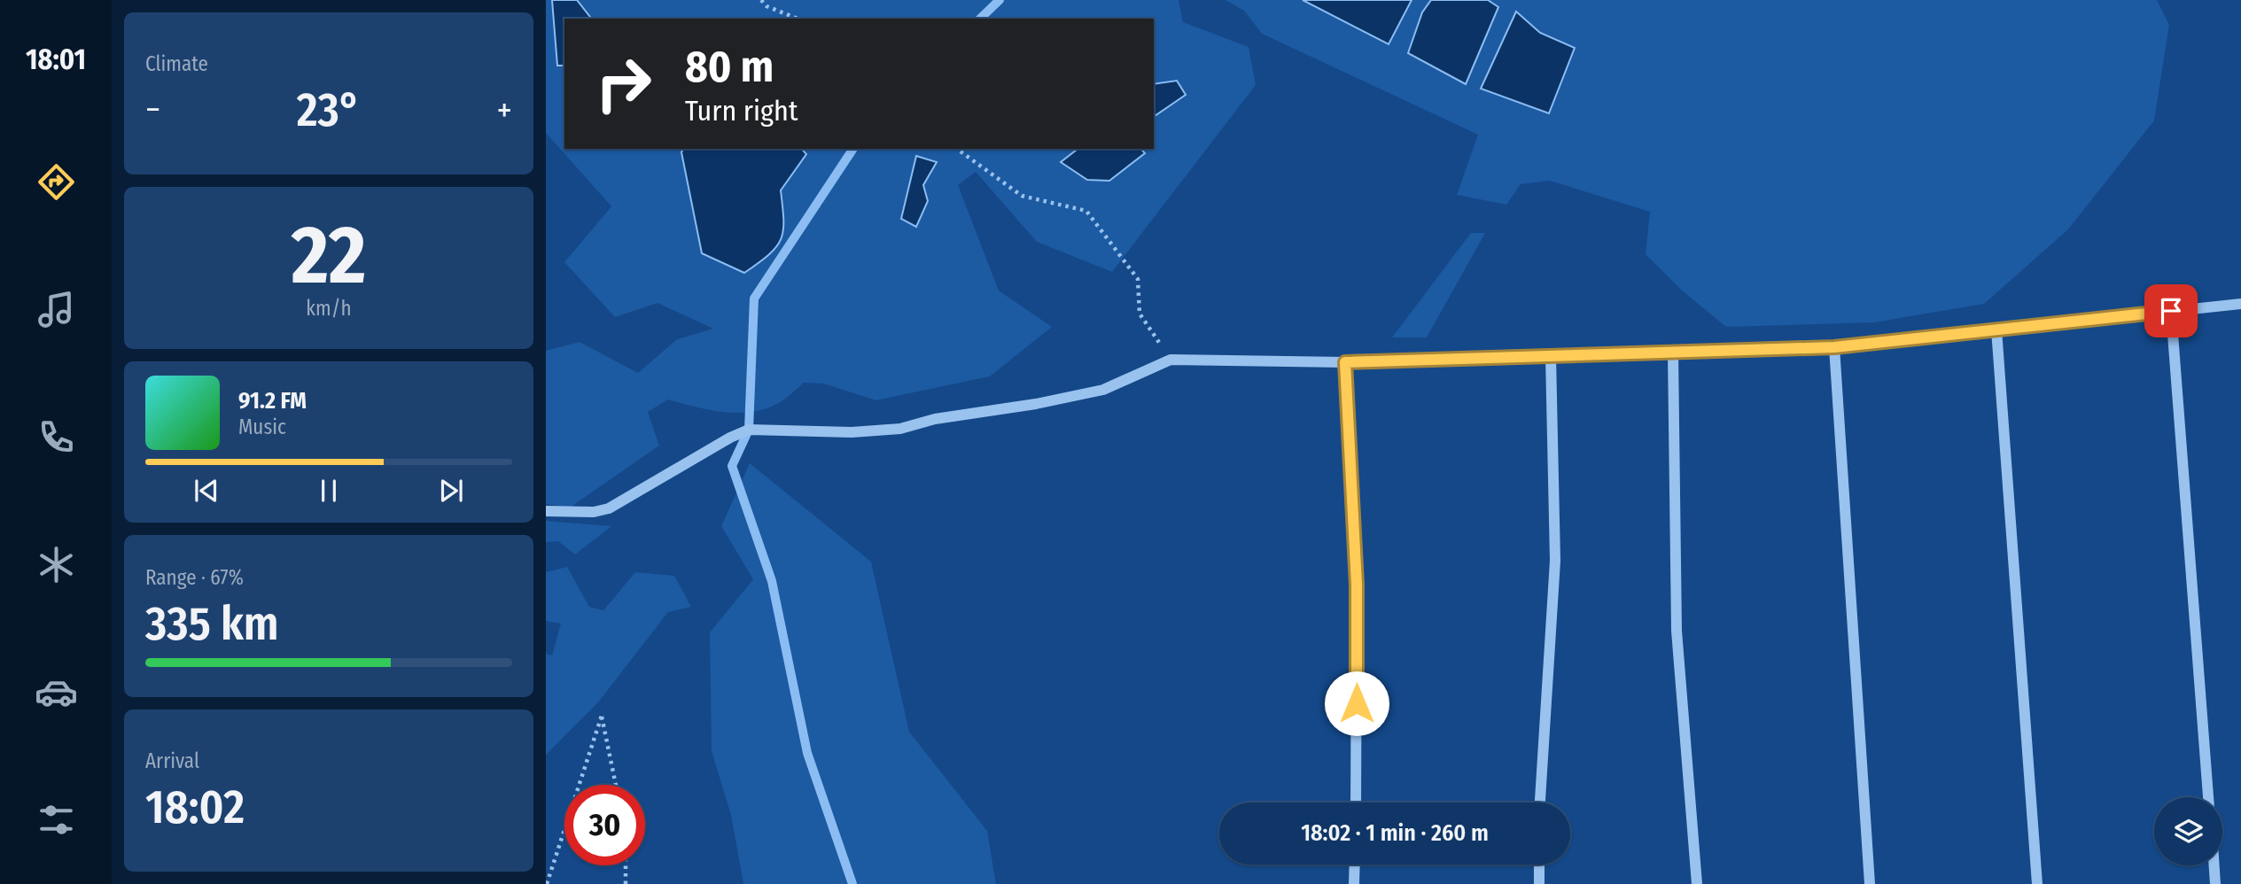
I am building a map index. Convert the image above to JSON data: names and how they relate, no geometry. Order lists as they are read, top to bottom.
{
  "page": {
    "tabs": "18:01",
    "tile": [
      "Climate",
      ["22", "km/h"],
      ["Range · 67%", "335 km"],
      ["Arrival", "18:02"]
    ],
    "turn": ["80 m", "Turn right"],
    "heat": ["−", "23°", "+"],
    "song": ["91.2 FM", "Music"],
    "limit": "30",
    "trip": "18:02 · 1 min · 260 m"
  }
}
